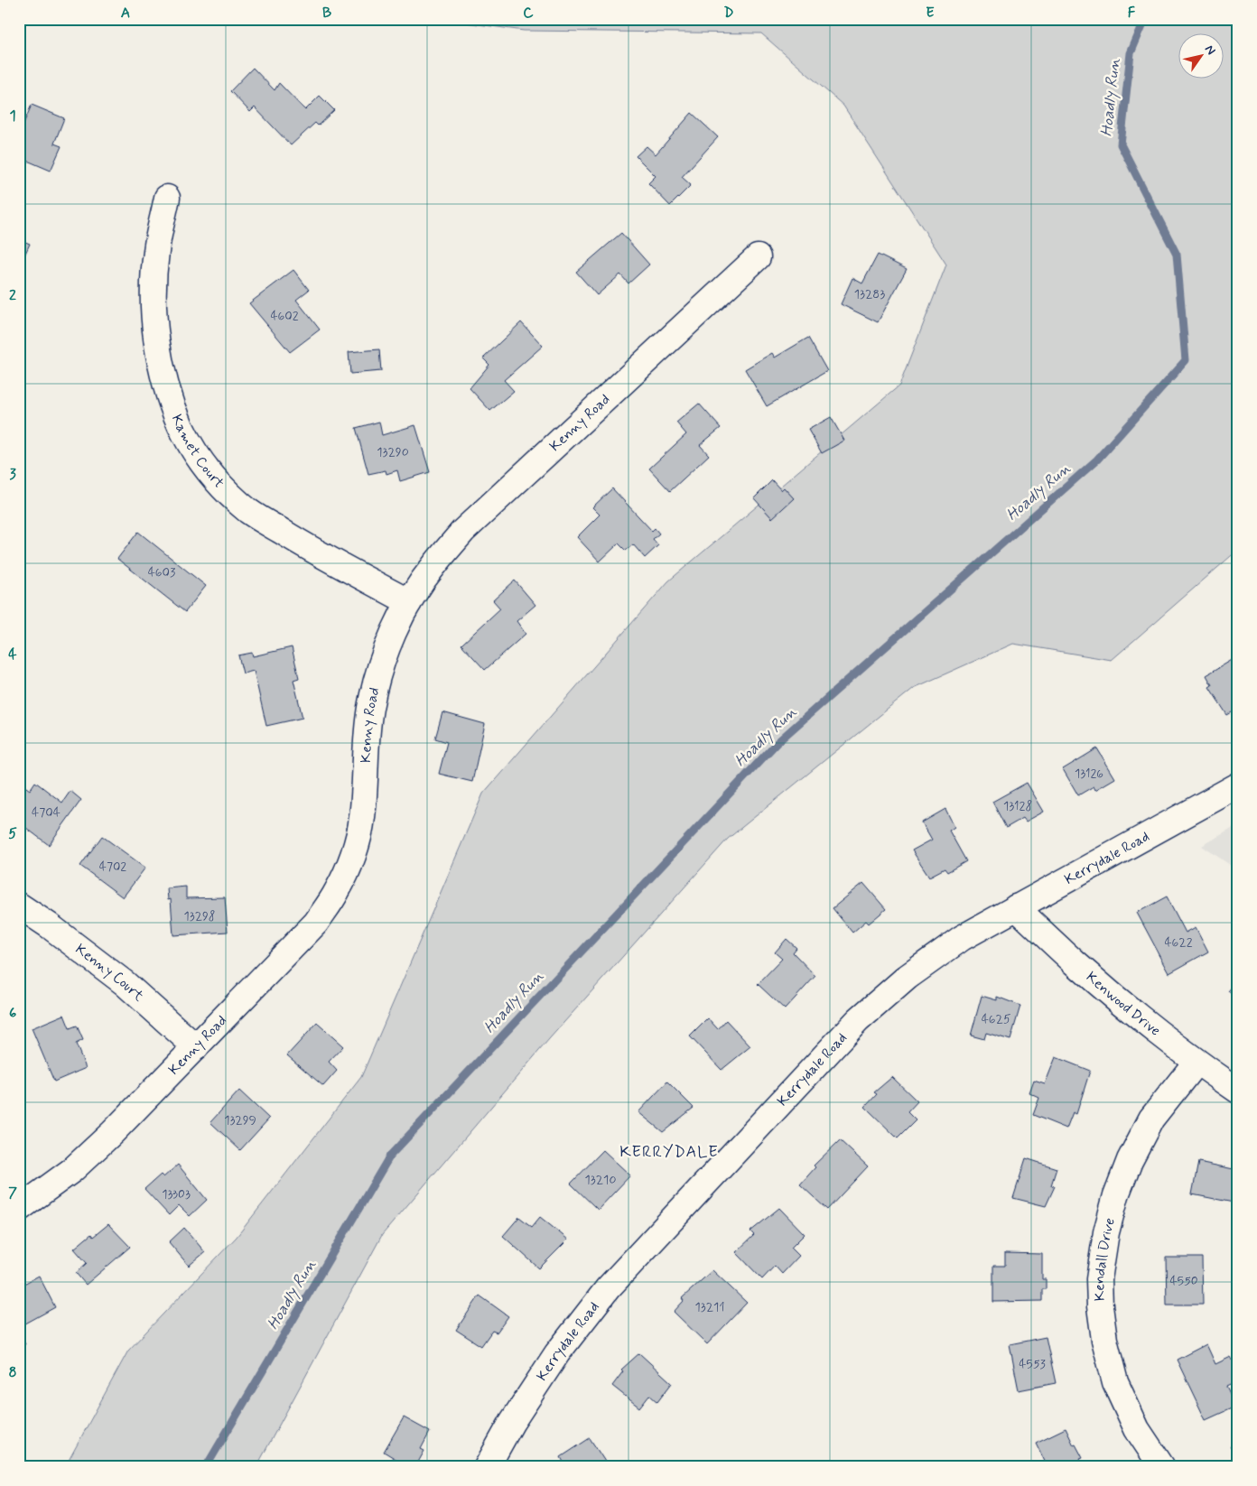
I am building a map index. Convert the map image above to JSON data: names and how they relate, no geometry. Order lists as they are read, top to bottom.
{
  "streets": {
    "street": [
      "Kenny Road",
      "Kamet Court",
      "Kerrydale Road",
      "Kenny Court",
      "Kenwood Drive",
      "Kendall Drive"
    ]
  },
  "crossings": [
    ["Kenny Road", "Kamet Court"],
    ["Kenny Road", "Kenny Court"],
    ["Kerrydale Road", "Kenwood Drive"],
    ["Kenwood Drive", "Kendall Drive"]
  ],
  "districts": ["KERRYDALE"],
  "water": ["Hoadly Run"],
  "house_numbers": [
    "13283",
    "4602",
    "13290",
    "4603",
    "13126",
    "13128",
    "4704",
    "4702",
    "13298",
    "4622",
    "4625",
    "13299",
    "13210",
    "13303",
    "4550",
    "13211",
    "4553"
  ],
  "north": "top right",
  "grid": {
    "columns": [
      "A",
      "B",
      "C",
      "D",
      "E",
      "F"
    ],
    "rows": [
      "1",
      "2",
      "3",
      "4",
      "5",
      "6",
      "7",
      "8"
    ]
  }
}
